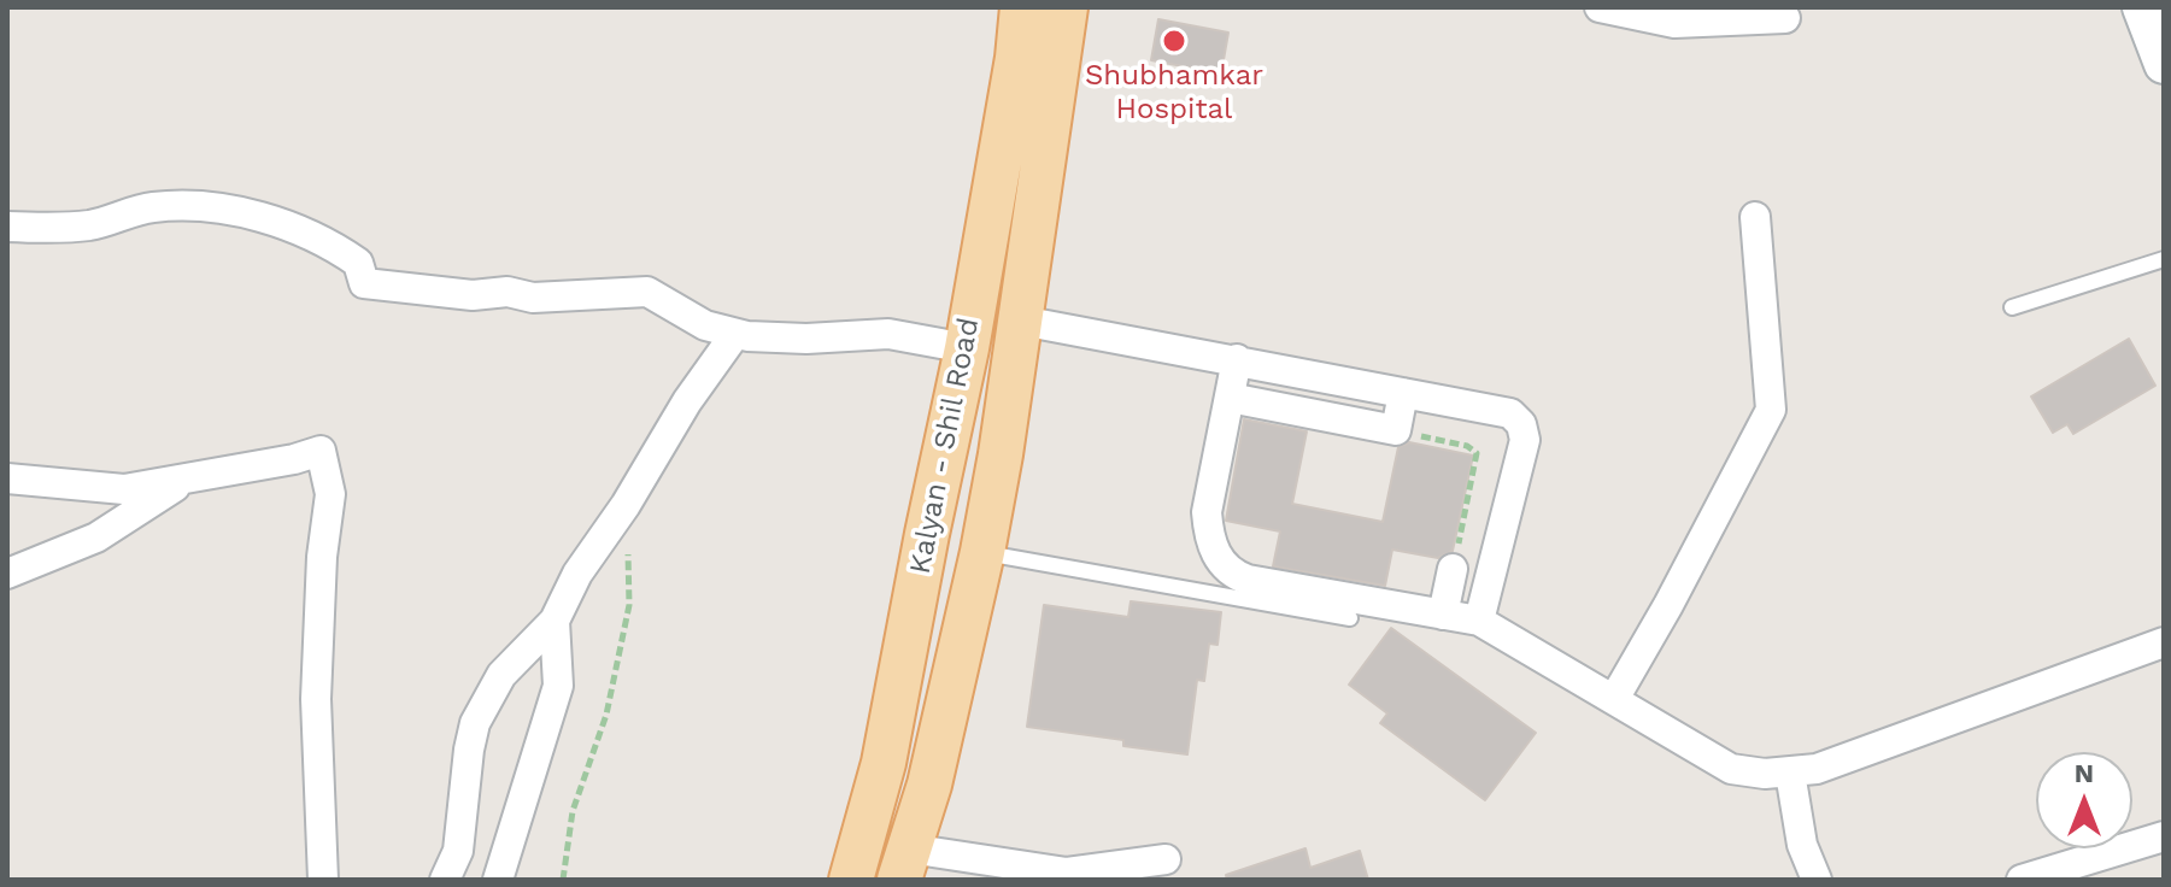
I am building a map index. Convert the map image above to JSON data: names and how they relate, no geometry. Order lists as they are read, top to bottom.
{
  "streets": {
    "main road": ["Kalyan - Shil Road"]
  },
  "places": ["Shubhamkar Hospital"],
  "north": "top"
}
